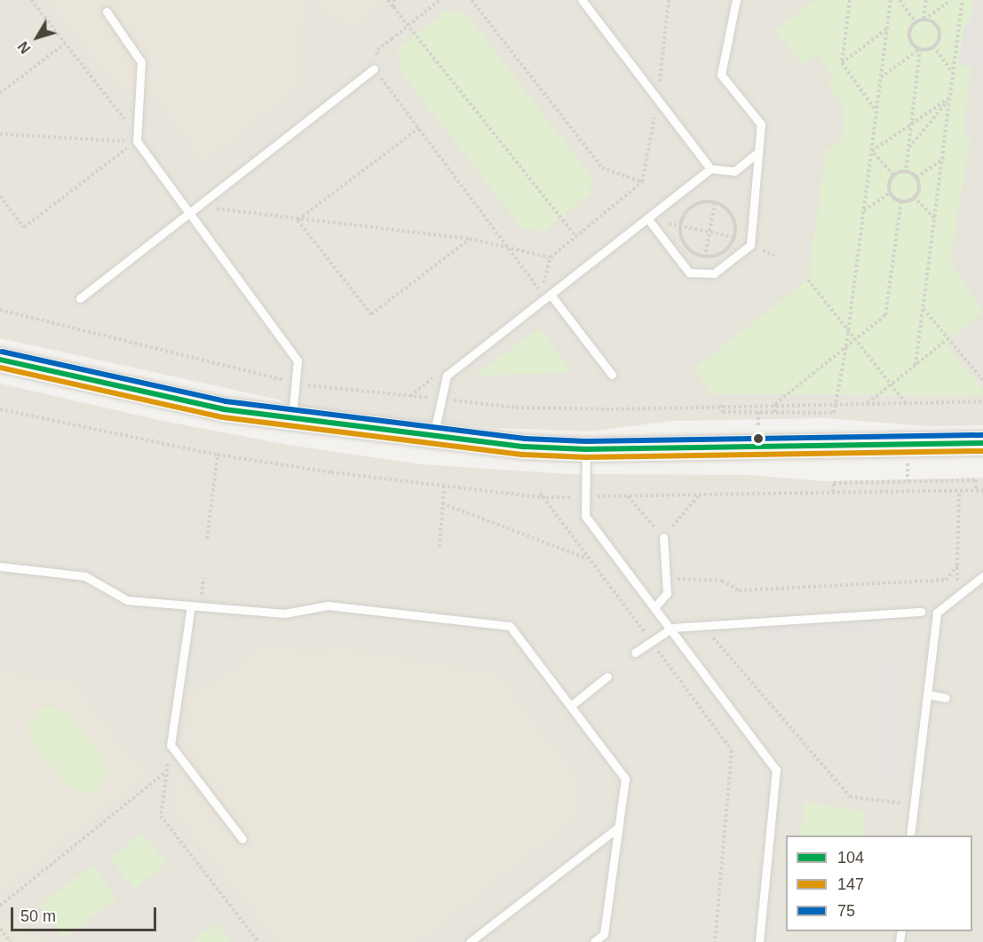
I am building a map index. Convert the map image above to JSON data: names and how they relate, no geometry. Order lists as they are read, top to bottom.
{
  "lines": ["transit line 75", "transit line 104", "transit line 147"],
  "legend": ["104", "147", "75"],
  "scale_bar": "50 m",
  "north": "bottom left"
}
